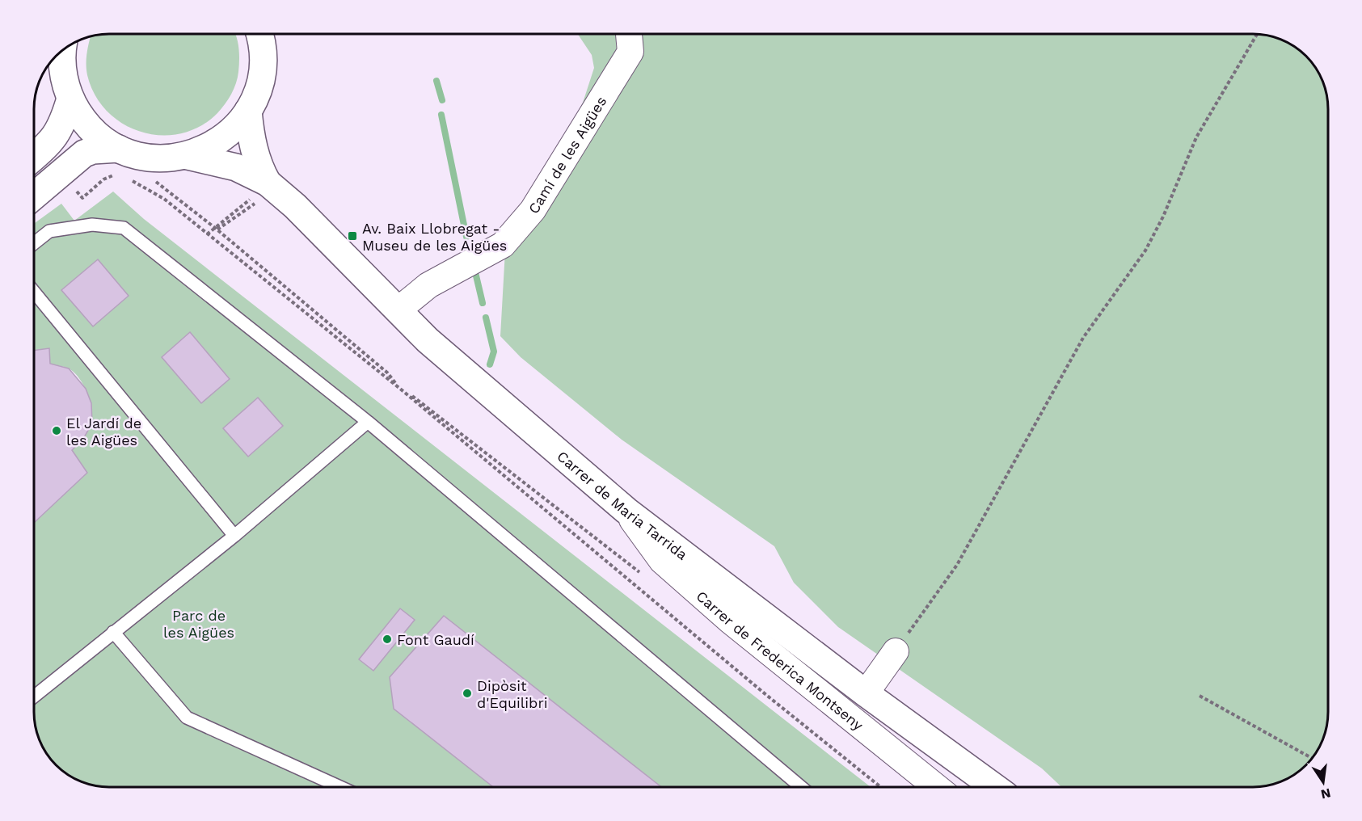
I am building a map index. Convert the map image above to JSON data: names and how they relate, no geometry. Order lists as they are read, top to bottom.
{
  "streets": {
    "main road": ["Carrer de Maria Tarrida"],
    "street": ["Camí de les Aigües", "Carrer de Frederica Montseny"]
  },
  "crossings": [
    ["Camí de les Aigües", "Carrer de Maria Tarrida"],
    ["Carrer de Maria Tarrida", "Carrer de Frederica Montseny"]
  ],
  "parks": ["Parc de les Aigües"],
  "places": {
    "transit": ["Av. Baix Llobregat - Museu de les Aigües"],
    "other": ["El Jardí de les Aigües", "Font Gaudí", "Dipòsit d'Equilibri"]
  },
  "north": "bottom"
}
